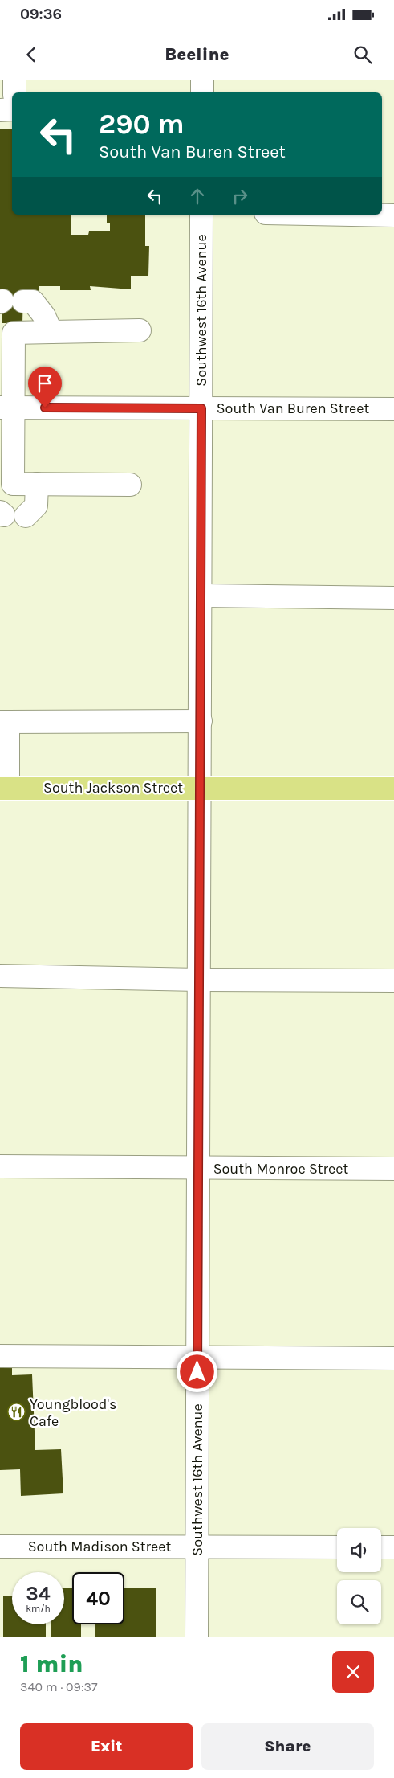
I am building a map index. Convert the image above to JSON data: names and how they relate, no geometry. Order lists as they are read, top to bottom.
{
  "streets": {
    "main road": ["South Jackson Street"],
    "street": [
      "Southwest 16th Avenue",
      "South Van Buren Street",
      "South Monroe Street",
      "South Madison Street"
    ]
  },
  "crossings": [
    ["Southwest 16th Avenue", "South Van Buren Street"],
    ["Southwest 16th Avenue", "South Jackson Street"],
    ["Southwest 16th Avenue", "South Monroe Street"],
    ["Southwest 16th Avenue", "South Madison Street"]
  ],
  "places": {
    "restaurant": ["Youngblood's Cafe"]
  },
  "page": {
    "status": "09:36",
    "header": "Beeline",
    "turn": ["290 m", "South Van Buren Street"],
    "speed": "34 km/h",
    "limit": "40",
    "heading": ["1 min", "340 m · 09:37"],
    "buttons": ["Exit", "Share"]
  }
}
